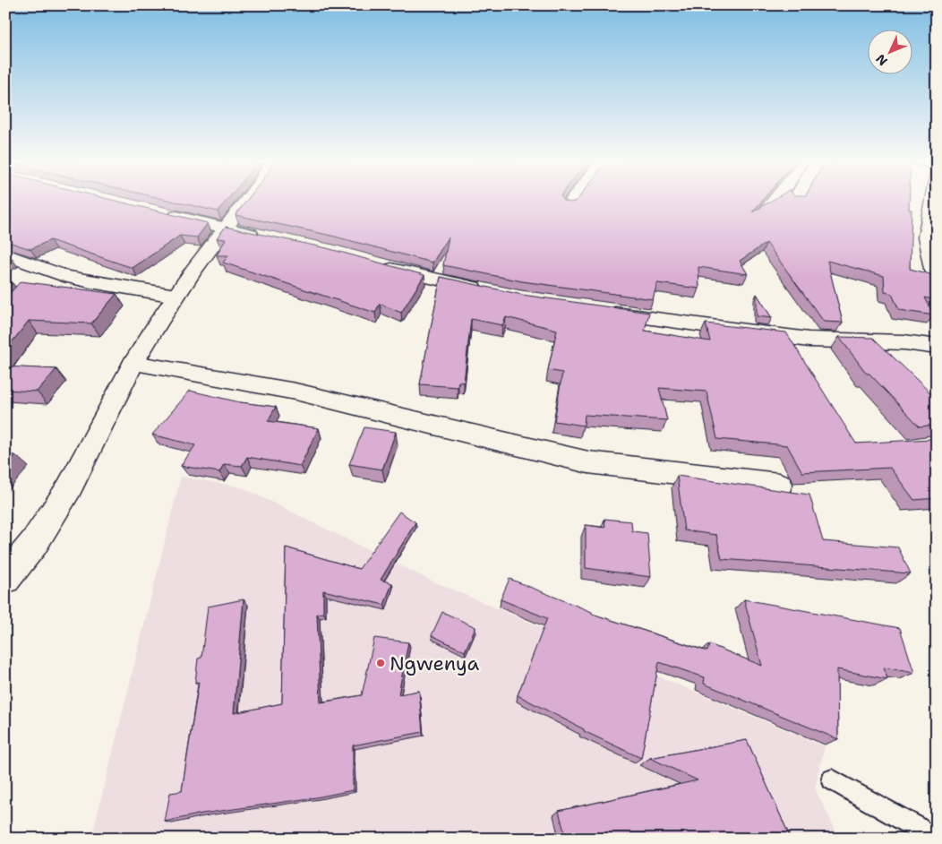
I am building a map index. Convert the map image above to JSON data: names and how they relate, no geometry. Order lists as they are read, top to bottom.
{
  "places": ["Ngwenya"],
  "north": "bottom left"
}
